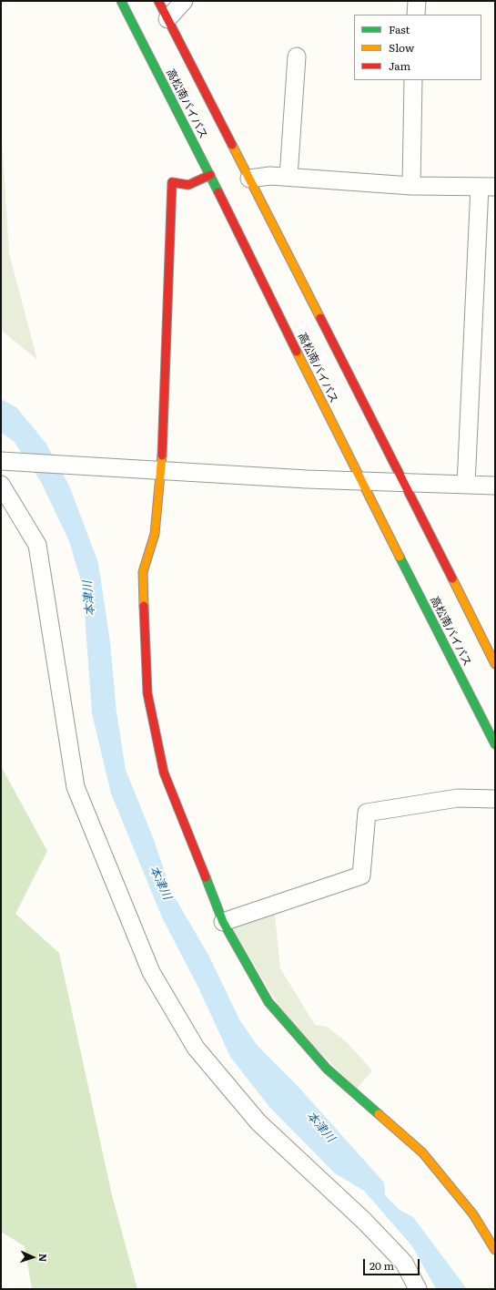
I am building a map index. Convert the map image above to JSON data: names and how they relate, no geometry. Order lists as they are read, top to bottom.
{
  "streets": {
    "main road": ["高松南バイパス"]
  },
  "water": ["本津川"],
  "legend": ["Fast", "Slow", "Jam"],
  "scale_bar": "20 m",
  "north": "right"
}
